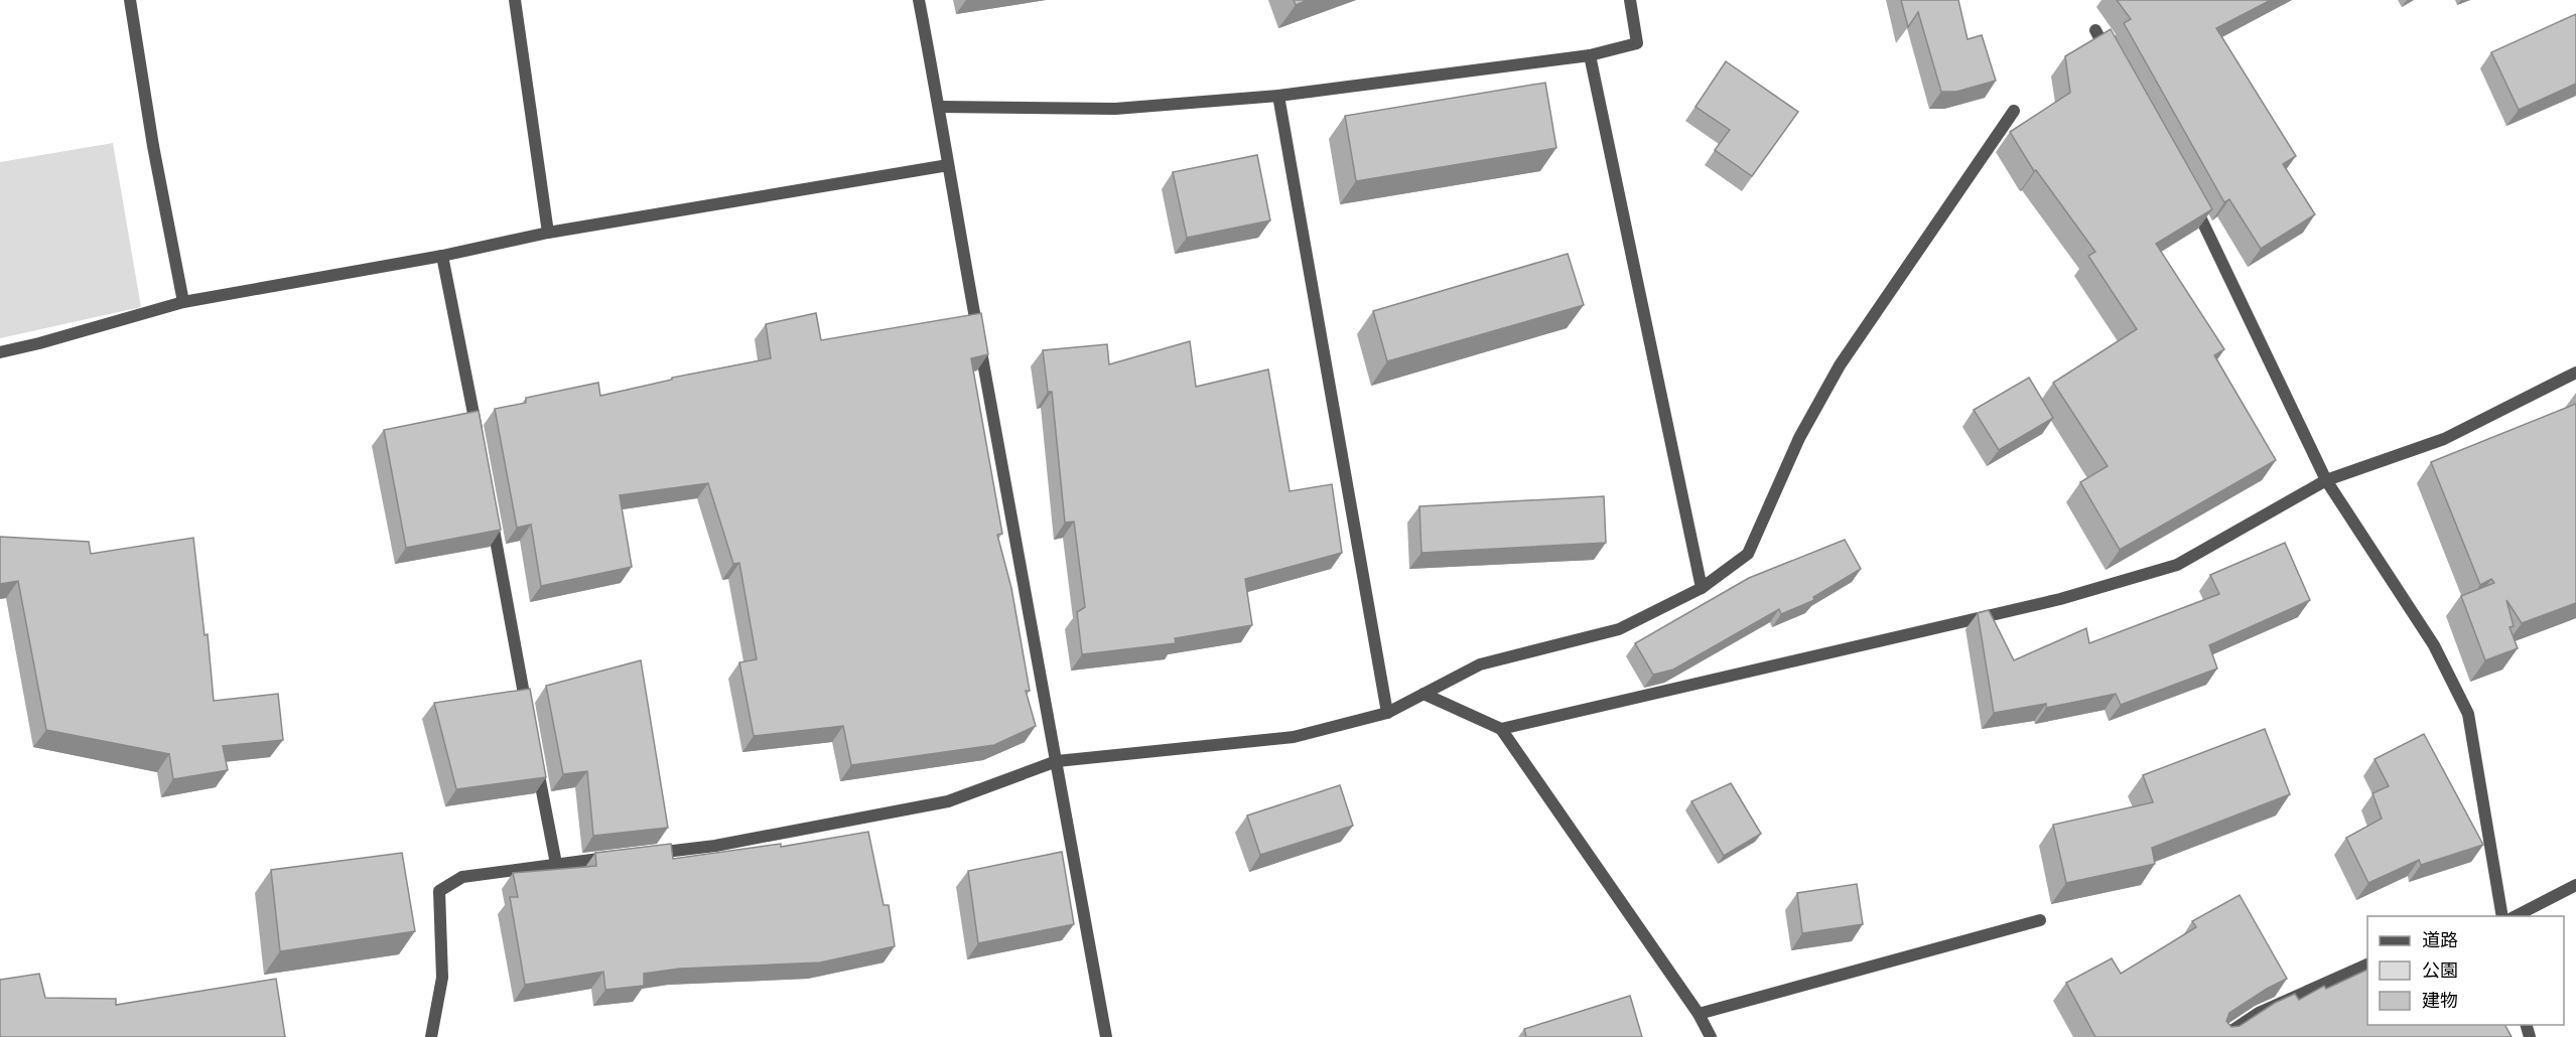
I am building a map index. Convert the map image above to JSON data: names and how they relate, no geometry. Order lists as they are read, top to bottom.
{
  "legend": ["道路", "公園", "建物"]
}
